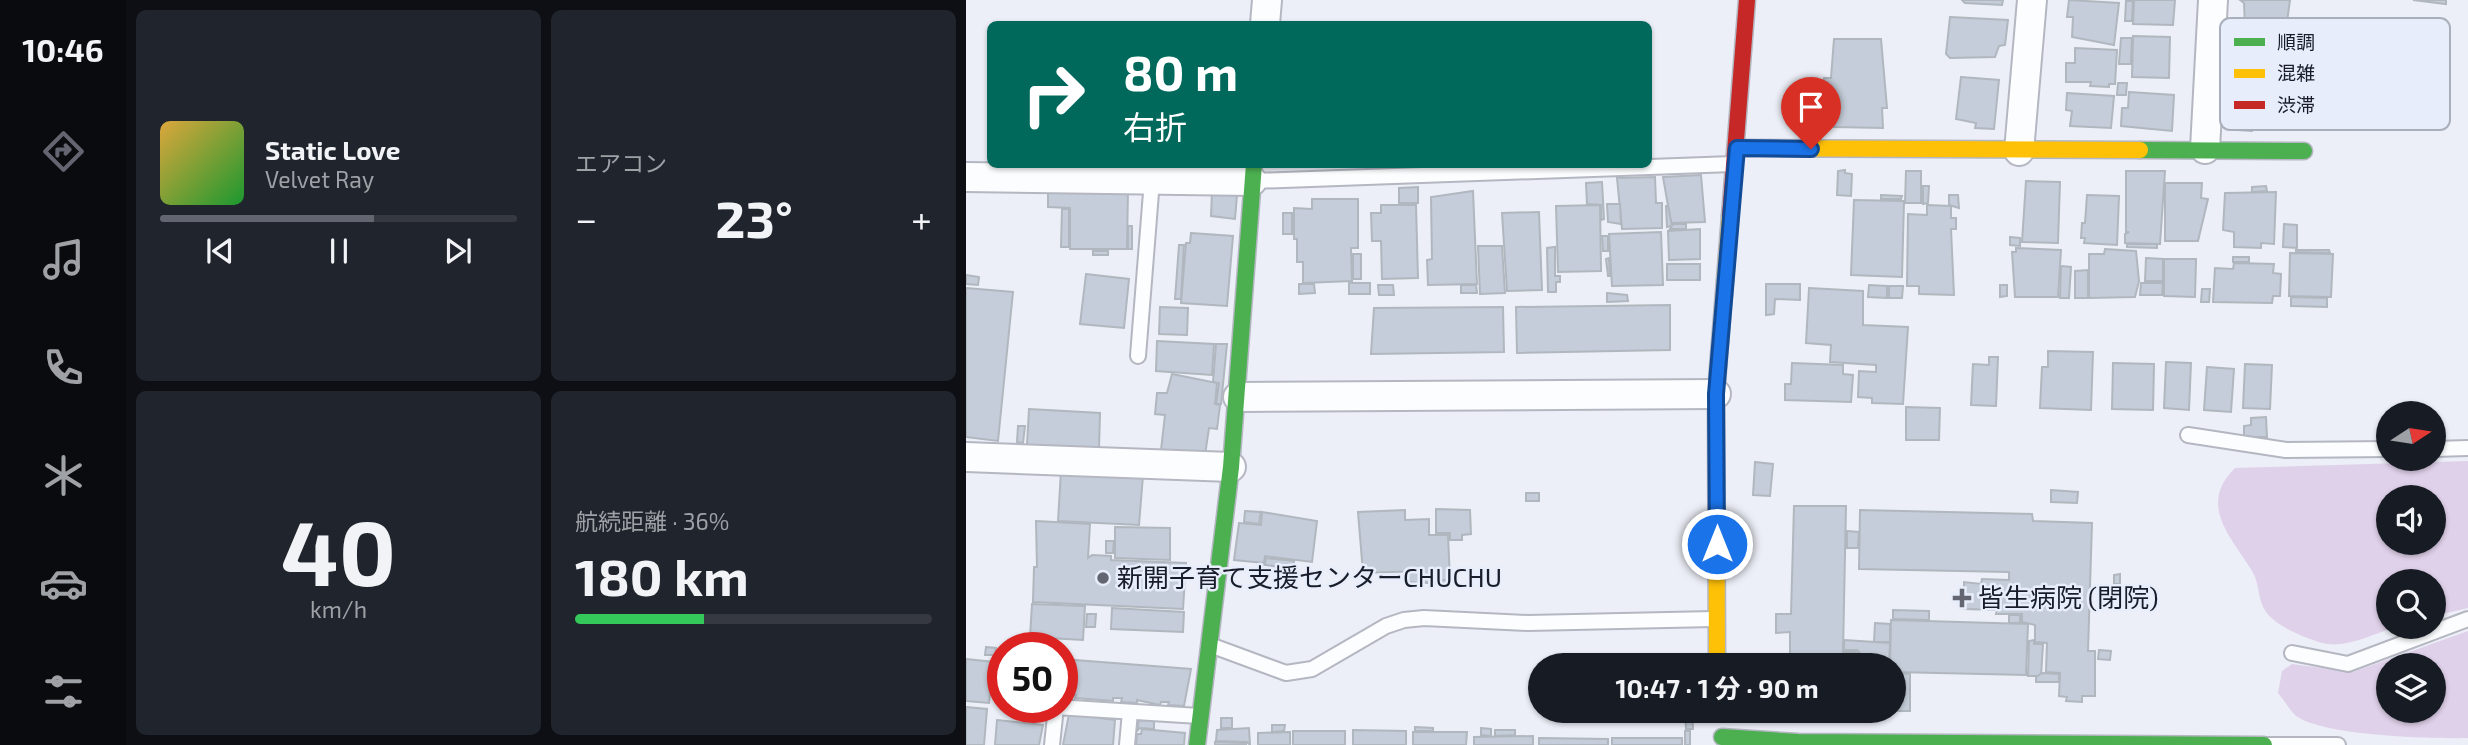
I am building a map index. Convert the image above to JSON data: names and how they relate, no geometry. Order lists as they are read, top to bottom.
{
  "places": {
    "other": ["新開子育て支援センターCHUCHU"],
    "health": ["皆生病院 (閉院)"]
  },
  "legend": ["順調", "混雑", "渋滞"],
  "north": "right",
  "page": {
    "tabs": "10:46",
    "tile": [
      "エアコン",
      ["40", "km/h"],
      ["航続距離 · 36%", "180 km"]
    ],
    "turn": ["80 m", "右折"],
    "song": ["Static Love", "Velvet Ray"],
    "heat": ["−", "23°", "+"],
    "limit": "50",
    "trip": "10:47 · 1 分 · 90 m"
  }
}
